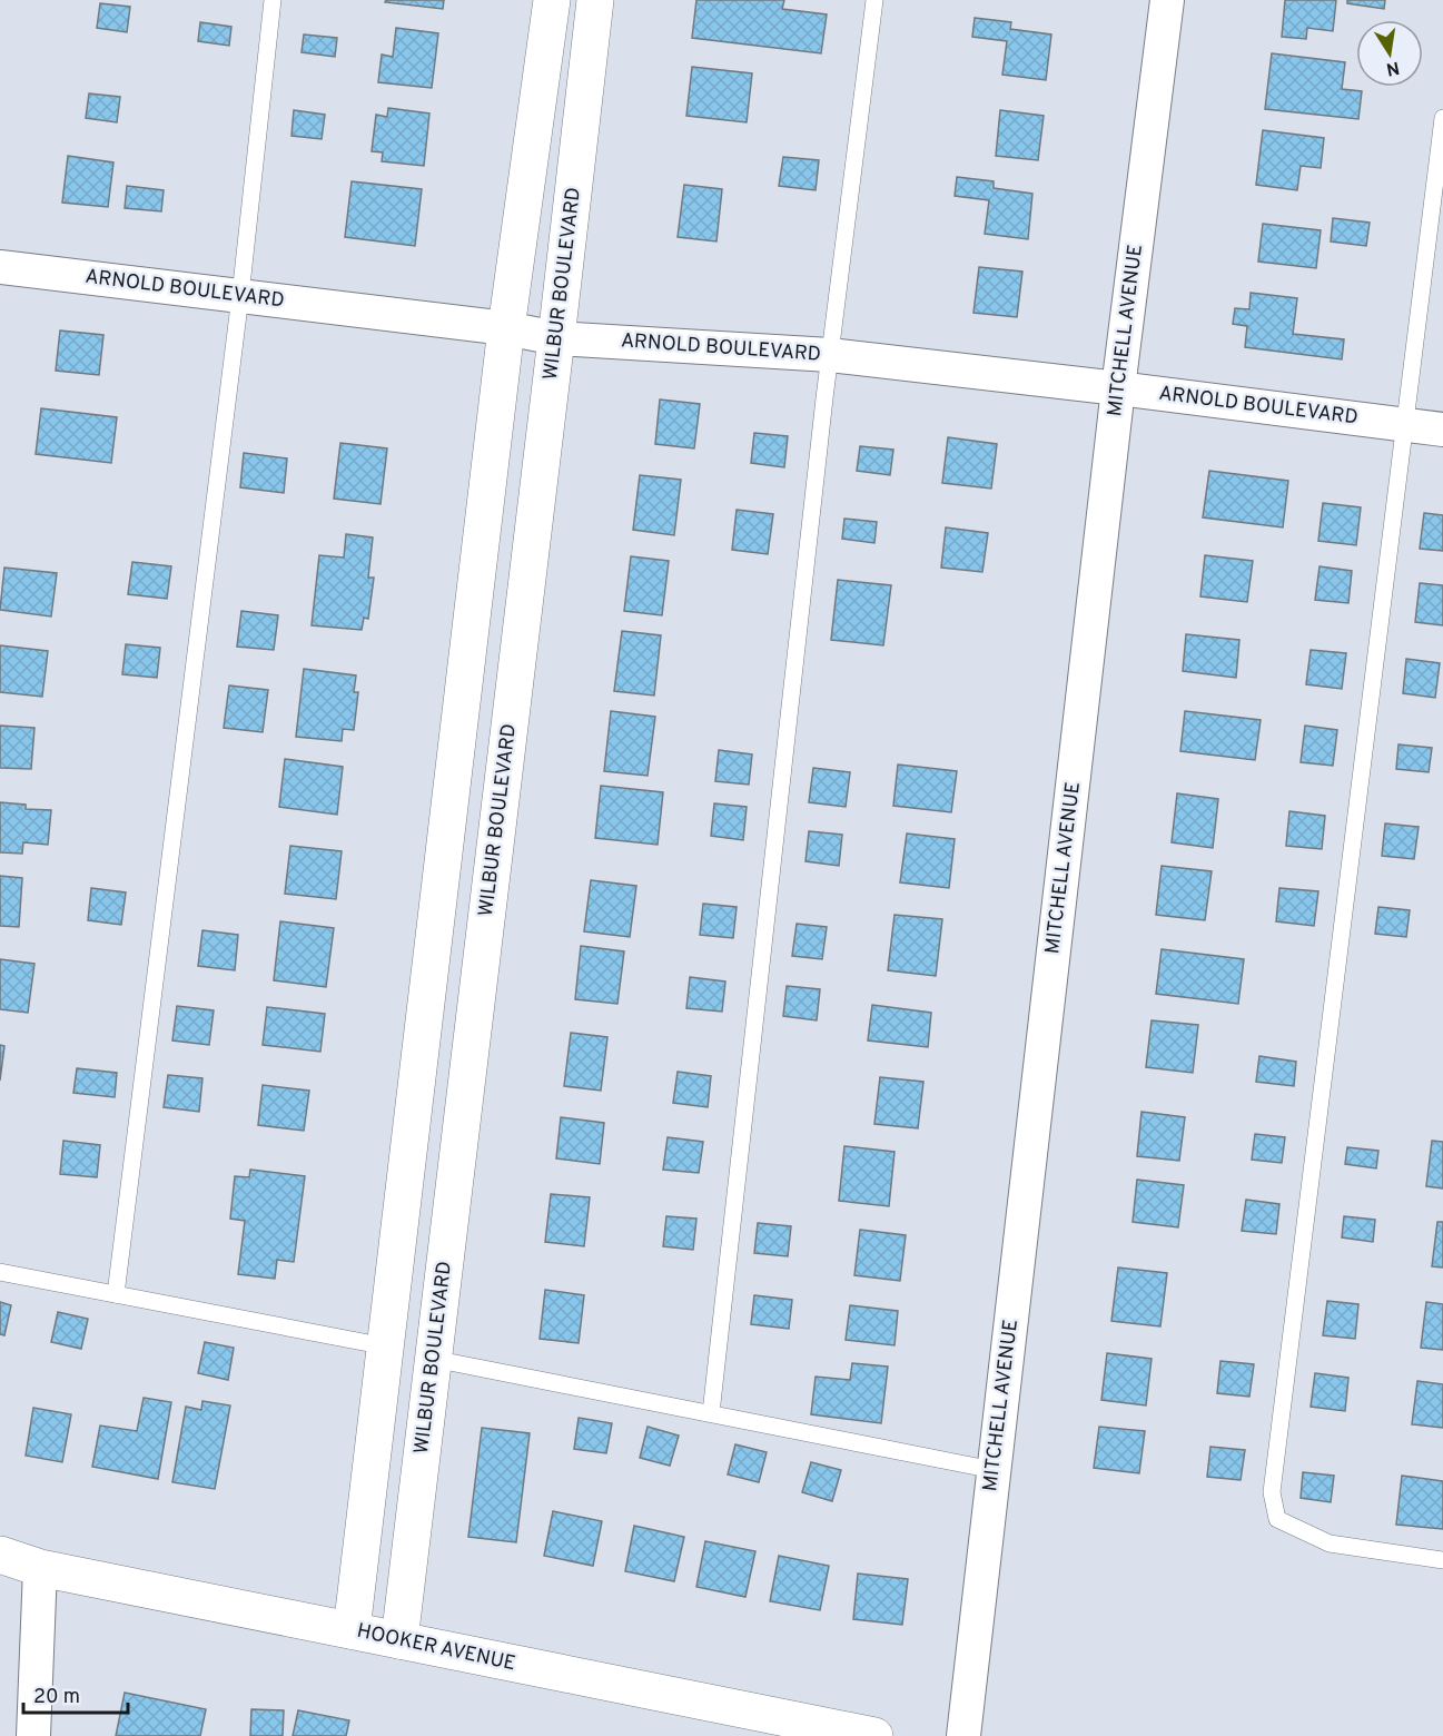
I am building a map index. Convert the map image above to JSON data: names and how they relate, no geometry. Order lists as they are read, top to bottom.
{
  "streets": {
    "street": [
      "WILBUR BOULEVARD",
      "ARNOLD BOULEVARD",
      "MITCHELL AVENUE",
      "HOOKER AVENUE"
    ]
  },
  "crossings": [
    ["WILBUR BOULEVARD", "ARNOLD BOULEVARD"],
    ["WILBUR BOULEVARD", "HOOKER AVENUE"],
    ["ARNOLD BOULEVARD", "MITCHELL AVENUE"]
  ],
  "scale_bar": "20 m",
  "north": "bottom"
}
